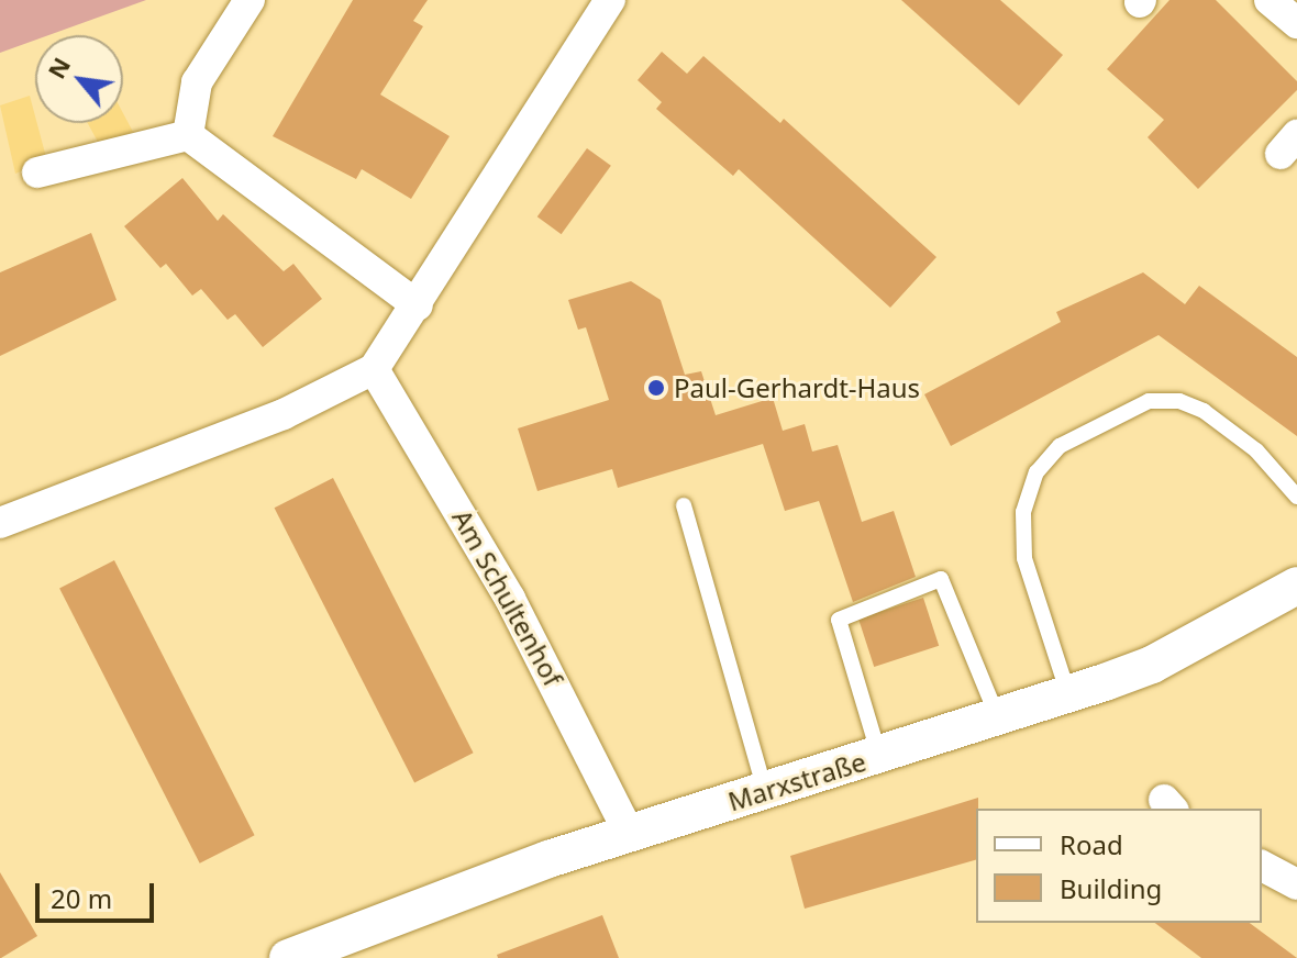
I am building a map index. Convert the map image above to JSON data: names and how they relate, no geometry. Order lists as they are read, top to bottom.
{
  "streets": {
    "street": ["Am Schultenhof", "Marxstraße"]
  },
  "crossings": [
    ["Am Schultenhof", "Marxstraße"]
  ],
  "places": ["Paul-Gerhardt-Haus"],
  "legend": ["Road", "Building"],
  "scale_bar": "20 m",
  "north": "top left"
}
